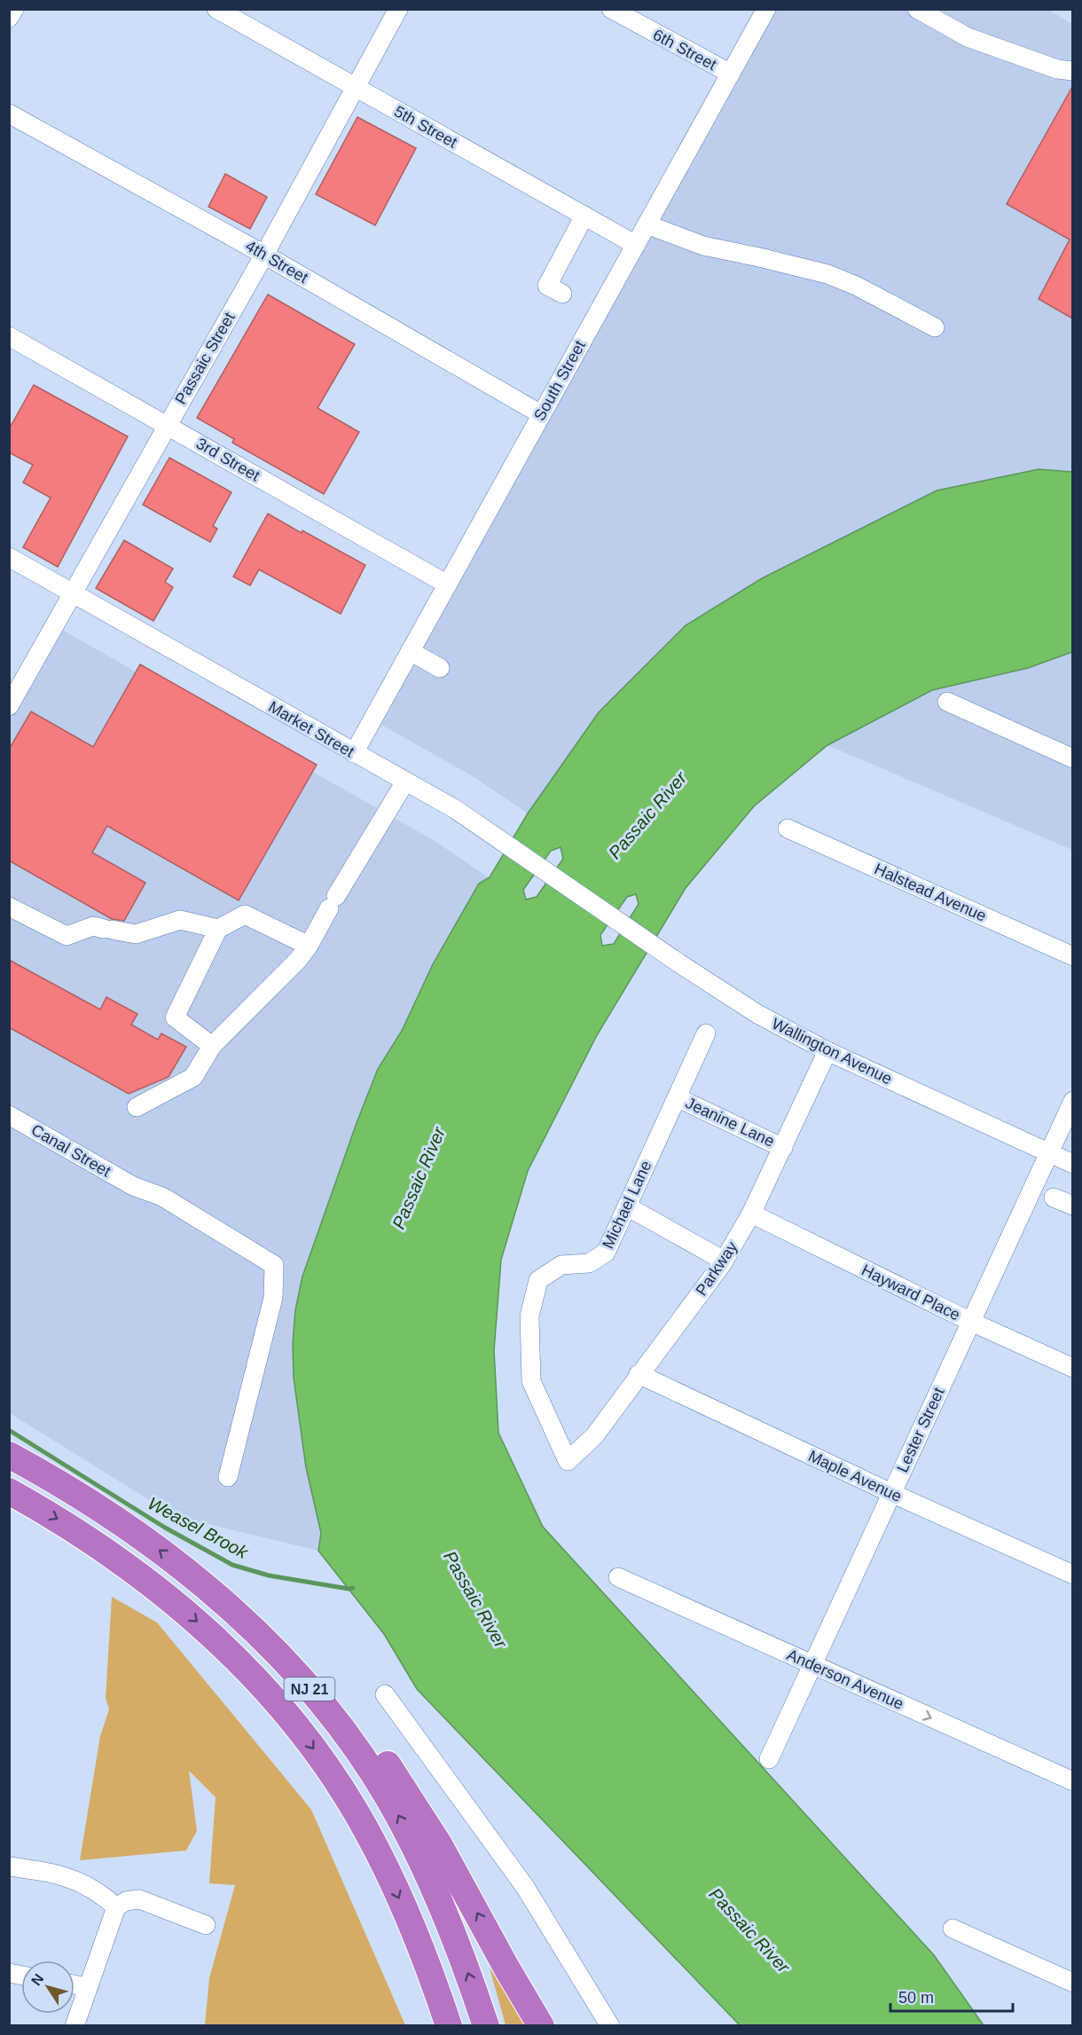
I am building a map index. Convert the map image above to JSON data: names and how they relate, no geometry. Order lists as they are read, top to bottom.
{
  "streets": {
    "highway": ["NJ 21"],
    "street": [
      "6th Street",
      "5th Street",
      "4th Street",
      "Passaic Street",
      "South Street",
      "3rd Street",
      "Market Street",
      "Halstead Avenue",
      "Wallington Avenue",
      "Jeanine Lane",
      "Canal Street",
      "Michael Lane",
      "Parkway",
      "Hayward Place",
      "Lester Street",
      "Maple Avenue",
      "Anderson Avenue"
    ]
  },
  "crossings": [
    ["6th Street", "South Street"],
    ["5th Street", "Passaic Street"],
    ["5th Street", "South Street"],
    ["4th Street", "Passaic Street"],
    ["4th Street", "South Street"],
    ["Passaic Street", "3rd Street"],
    ["Passaic Street", "Market Street"],
    ["South Street", "3rd Street"],
    ["South Street", "Market Street"],
    ["Market Street", "Wallington Avenue"],
    ["Wallington Avenue", "Parkway"],
    ["Wallington Avenue", "Lester Street"],
    ["Jeanine Lane", "Michael Lane"],
    ["Jeanine Lane", "Parkway"],
    ["Michael Lane", "Parkway"],
    ["Parkway", "Hayward Place"],
    ["Parkway", "Maple Avenue"],
    ["Hayward Place", "Lester Street"],
    ["Lester Street", "Maple Avenue"],
    ["Lester Street", "Anderson Avenue"]
  ],
  "one_way": ["Anderson Avenue"],
  "water": ["Passaic River", "Weasel Brook"],
  "scale_bar": "50 m",
  "north": "top left"
}
